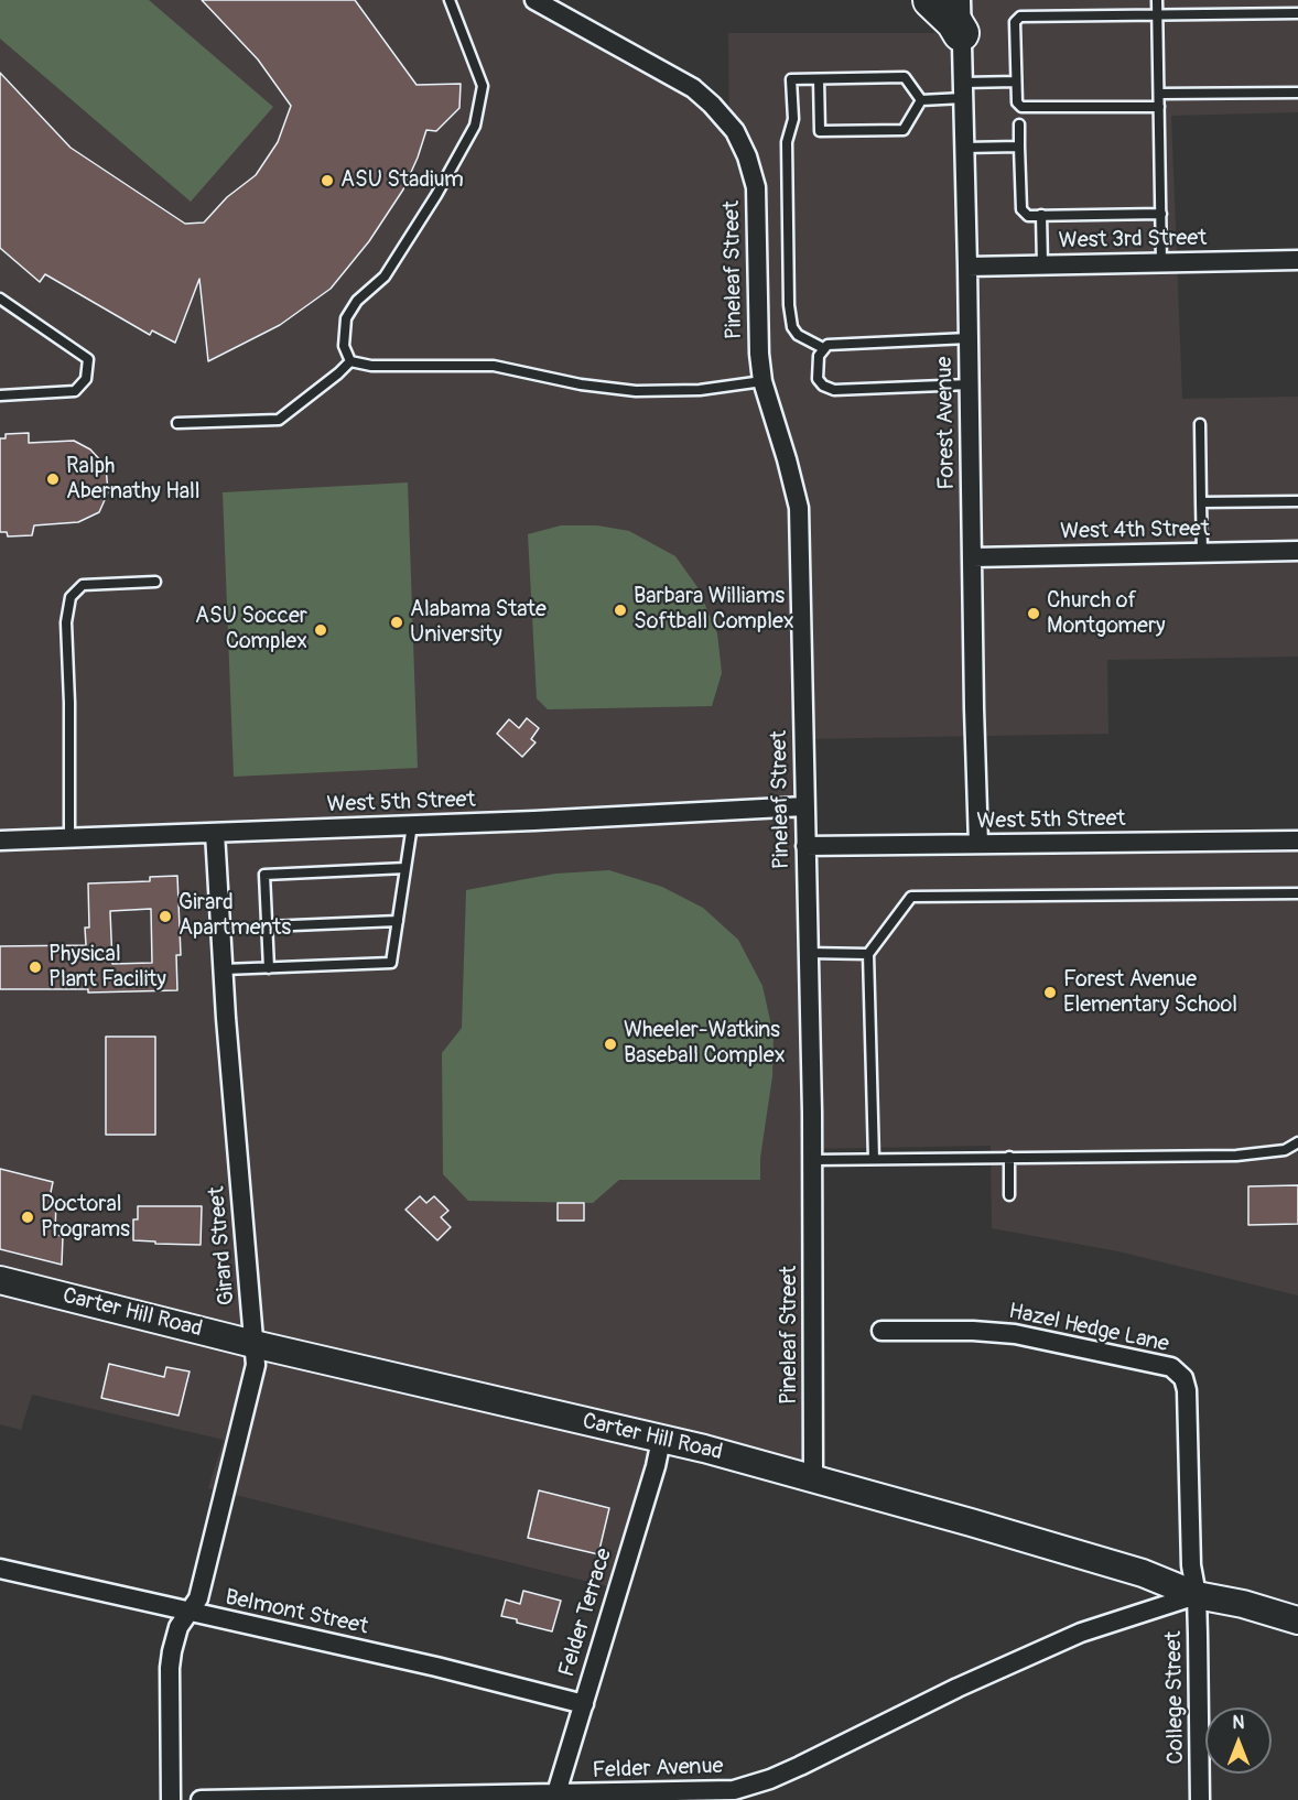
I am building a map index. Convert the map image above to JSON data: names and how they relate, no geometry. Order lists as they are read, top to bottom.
{
  "streets": {
    "main road": ["Carter Hill Road"],
    "street": [
      "West 3rd Street",
      "Pineleaf Street",
      "Forest Avenue",
      "West 4th Street",
      "West 5th Street",
      "Girard Street",
      "Hazel Hedge Lane",
      "Belmont Street",
      "Felder Terrace",
      "College Street",
      "Felder Avenue"
    ]
  },
  "crossings": [
    ["West 3rd Street", "Forest Avenue"],
    ["Pineleaf Street", "West 5th Street"],
    ["Pineleaf Street", "Carter Hill Road"],
    ["Forest Avenue", "West 4th Street"],
    ["Forest Avenue", "West 5th Street"],
    ["West 5th Street", "Girard Street"],
    ["Girard Street", "Carter Hill Road"],
    ["Girard Street", "Belmont Street"],
    ["Carter Hill Road", "Hazel Hedge Lane"],
    ["Carter Hill Road", "Felder Terrace"],
    ["Carter Hill Road", "College Street"],
    ["Carter Hill Road", "Felder Avenue"],
    ["Hazel Hedge Lane", "College Street"],
    ["Hazel Hedge Lane", "Felder Avenue"],
    ["Belmont Street", "Felder Terrace"],
    ["Felder Terrace", "Felder Avenue"],
    ["College Street", "Felder Avenue"]
  ],
  "places": [
    "ASU Stadium",
    "Ralph Abernathy Hall",
    "Barbara Williams Softball Complex",
    "Church of Montgomery",
    "Alabama State University",
    "ASU Soccer Complex",
    "Girard Apartments",
    "Physical Plant Facility",
    "Forest Avenue Elementary School",
    "Wheeler-Watkins Baseball Complex",
    "Doctoral Programs"
  ],
  "north": "top"
}
